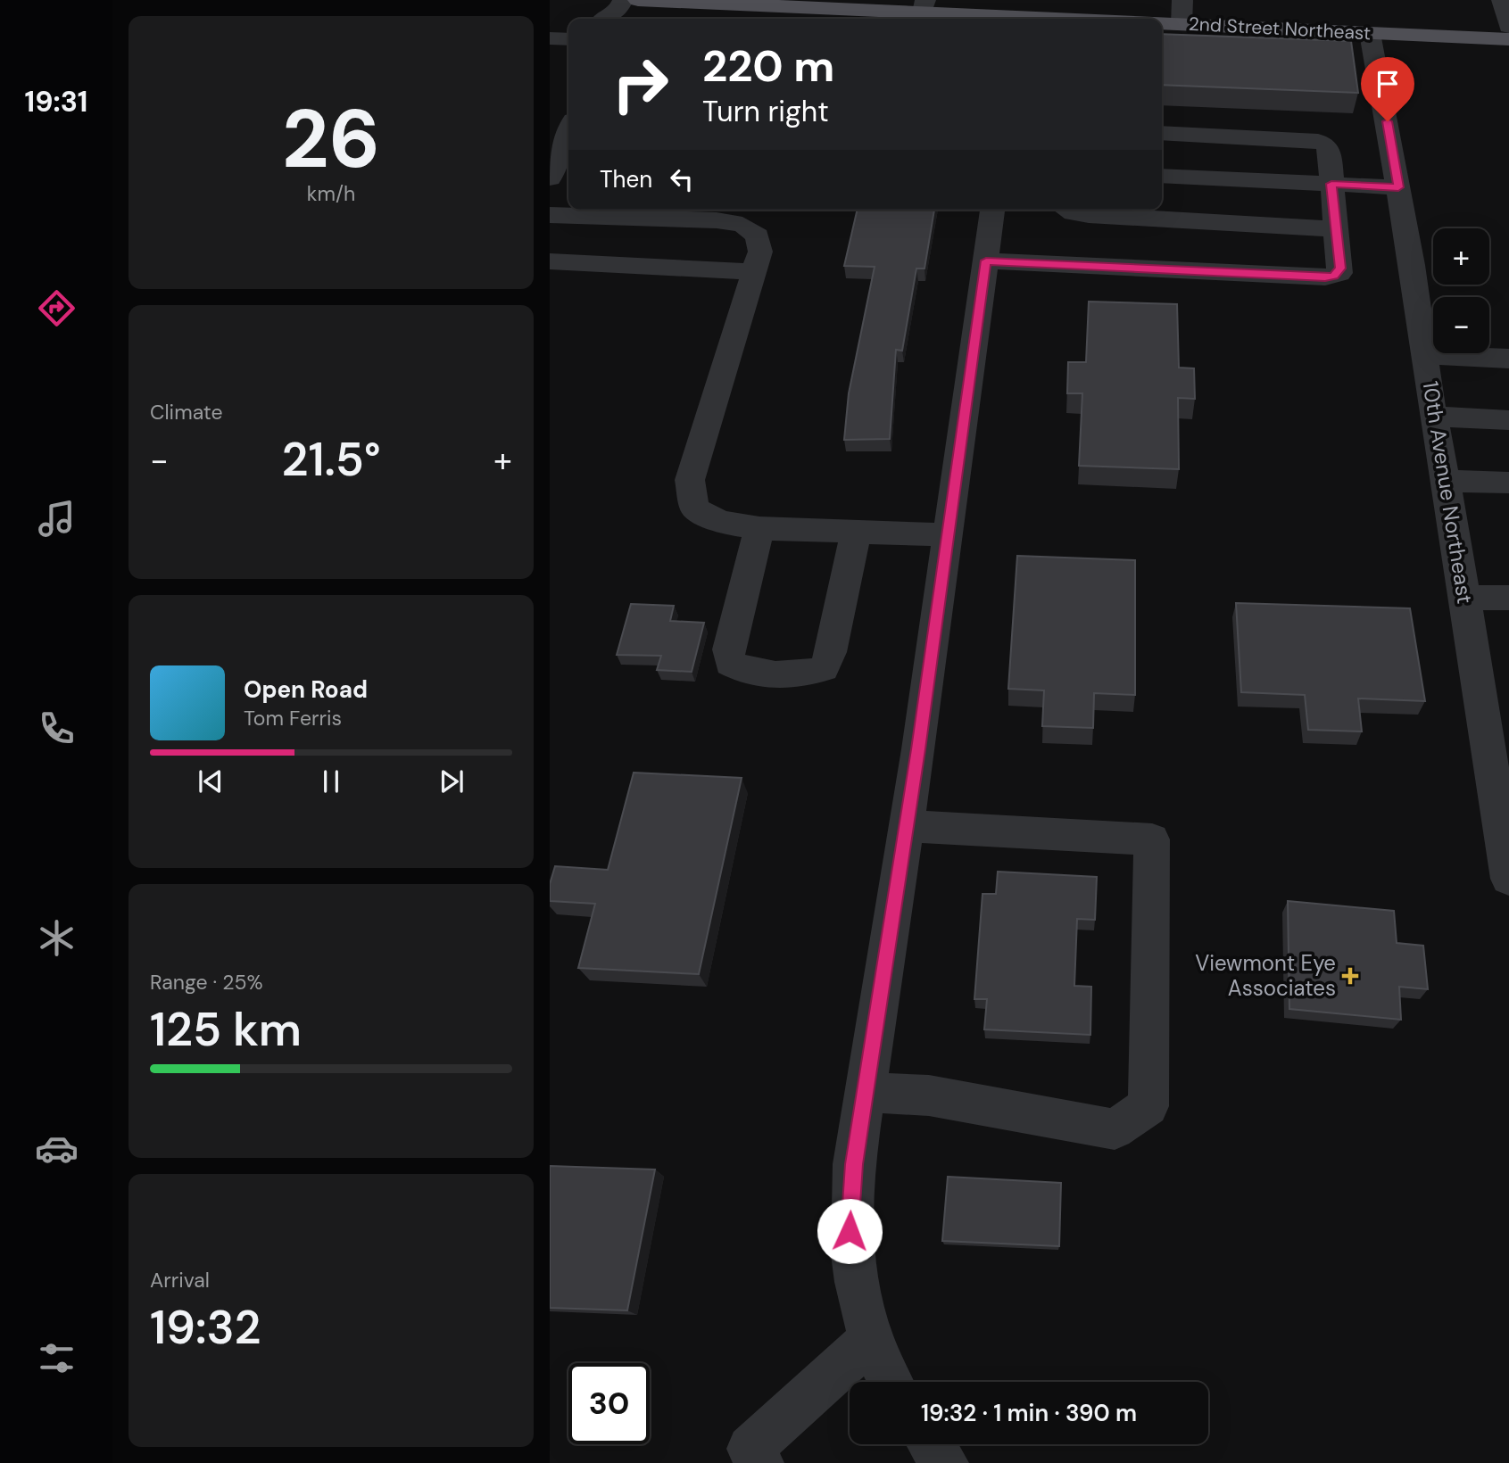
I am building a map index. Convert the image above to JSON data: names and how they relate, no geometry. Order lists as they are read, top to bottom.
{
  "streets": {
    "main road": ["2nd Street Northeast"],
    "street": ["10th Avenue Northeast"]
  },
  "crossings": [
    ["2nd Street Northeast", "10th Avenue Northeast"]
  ],
  "places": {
    "health": ["Viewmont Eye Associates"]
  },
  "page": {
    "tabs": "19:31",
    "tile": [
      ["26", "km/h"],
      "Climate",
      ["Range · 25%", "125 km"],
      ["Arrival", "19:32"]
    ],
    "turn": ["220 m", "Turn right"],
    "then": "Then",
    "map_buttons": ["+", "−"],
    "heat": ["−", "21.5°", "+"],
    "song": ["Open Road", "Tom Ferris"],
    "limit": "30",
    "trip": "19:32 · 1 min · 390 m"
  }
}
